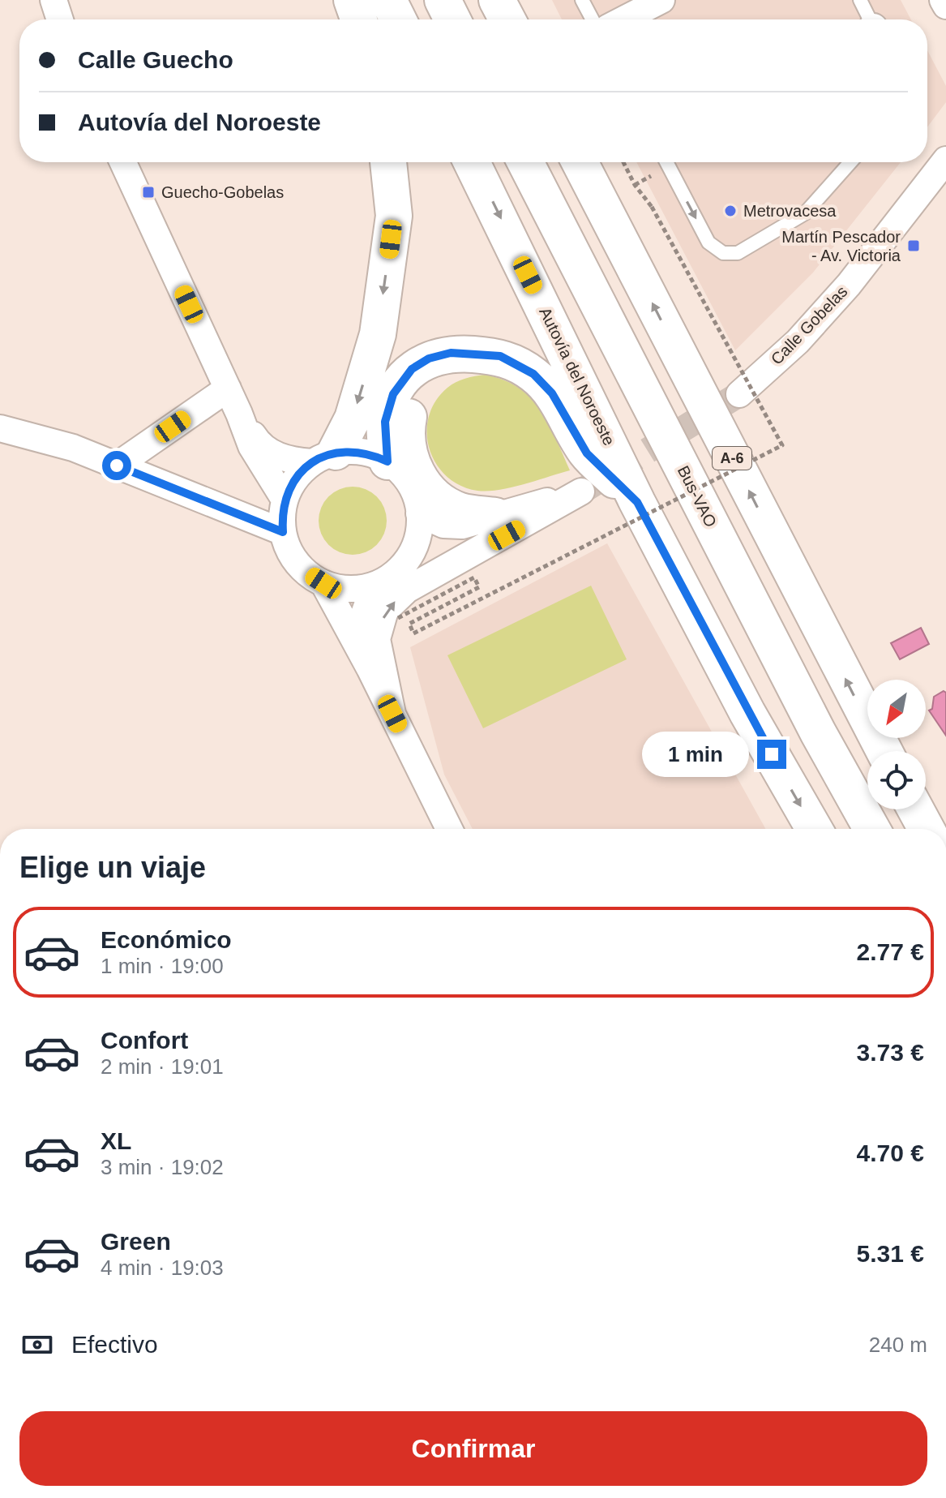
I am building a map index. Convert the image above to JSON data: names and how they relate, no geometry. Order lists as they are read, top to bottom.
{
  "streets": {
    "highway": ["Autovía del Noroeste", "A-6", "Bus-VAO"],
    "street": ["Calle Gobelas"]
  },
  "places": {
    "transit": ["Guecho-Gobelas", "Martín Pescador - Av. Victoria"],
    "other": ["Metrovacesa"]
  },
  "north": "bottom left",
  "page": {
    "banner": ["Calle Guecho", "Autovía del Noroeste"],
    "bubble": "1 min",
    "heading": "Elige un viaje",
    "list": [
      {
        "name": "Económico",
        "note": "1 min · 19:00",
        "value": "2.77 €"
      },
      {
        "name": "Confort",
        "note": "2 min · 19:01",
        "value": "3.73 €"
      },
      {
        "name": "XL",
        "note": "3 min · 19:02",
        "value": "4.70 €"
      },
      {
        "name": "Green",
        "note": "4 min · 19:03",
        "value": "5.31 €"
      }
    ],
    "pay": ["Efectivo", "240 m"],
    "buttons": "Confirmar"
  }
}
